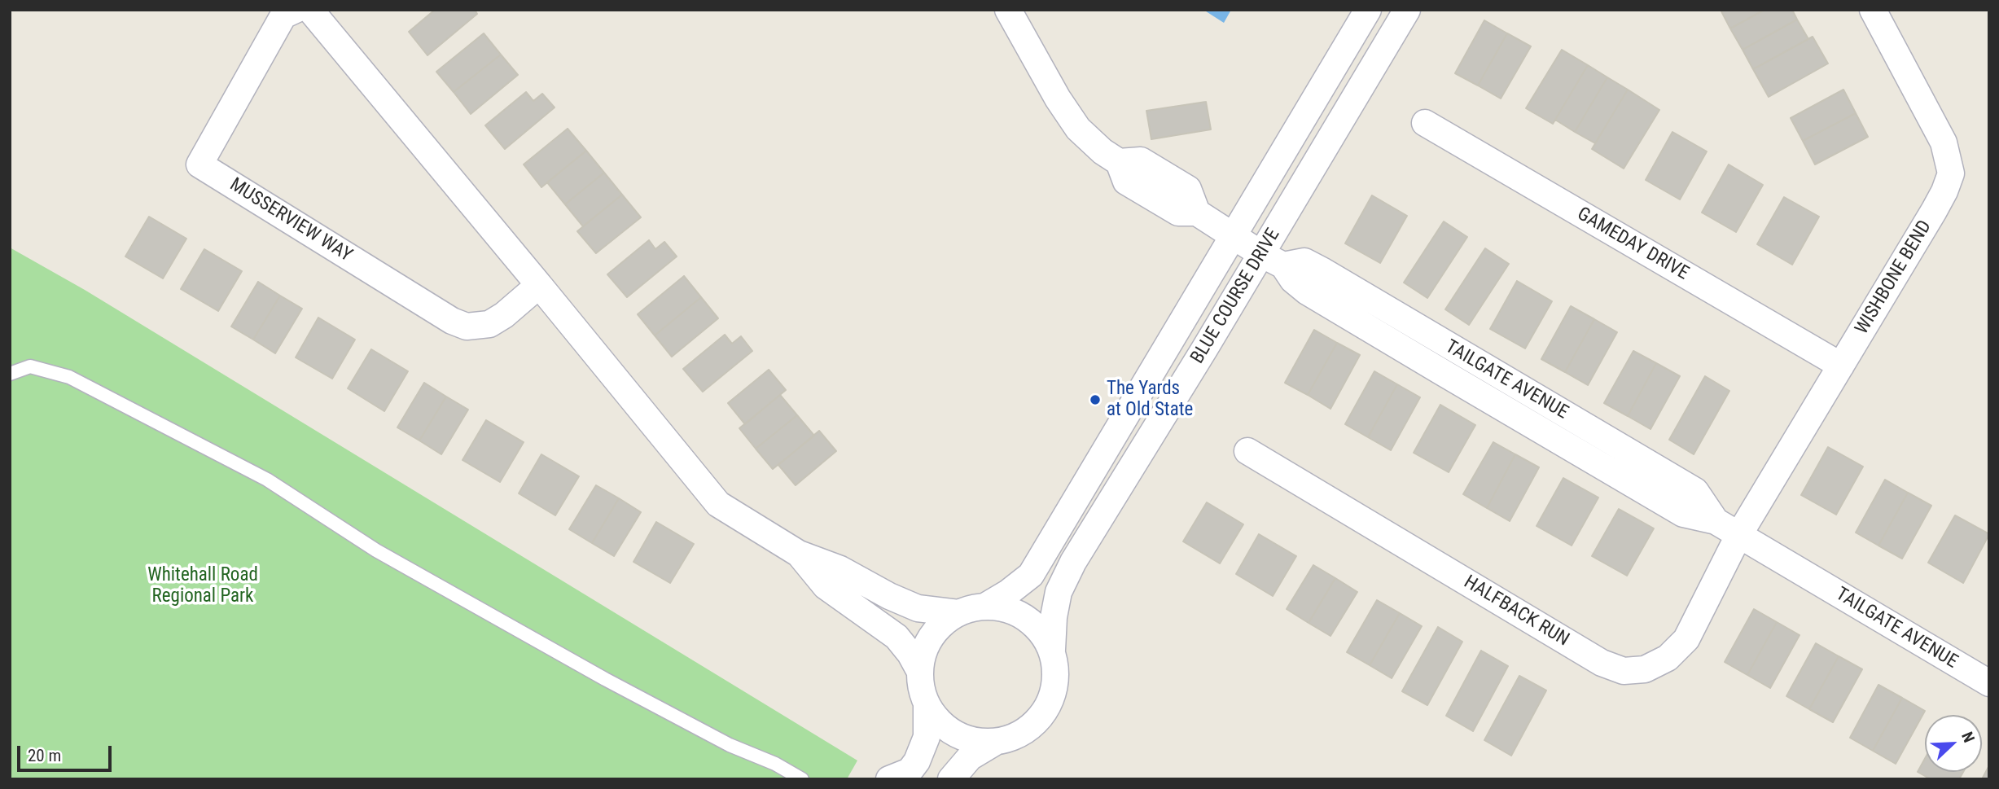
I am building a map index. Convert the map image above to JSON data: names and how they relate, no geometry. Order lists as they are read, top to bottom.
{
  "streets": {
    "street": [
      "MUSSERVIEW WAY",
      "GAMEDAY DRIVE",
      "WISHBONE BEND",
      "BLUE COURSE DRIVE",
      "TAILGATE AVENUE",
      "HALFBACK RUN"
    ]
  },
  "crossings": [
    ["GAMEDAY DRIVE", "WISHBONE BEND"],
    ["WISHBONE BEND", "TAILGATE AVENUE"],
    ["WISHBONE BEND", "HALFBACK RUN"],
    ["BLUE COURSE DRIVE", "TAILGATE AVENUE"],
    ["TAILGATE AVENUE", "HALFBACK RUN"]
  ],
  "parks": ["Whitehall Road Regional Park"],
  "places": ["The Yards at Old State"],
  "scale_bar": "20 m",
  "north": "top right"
}
